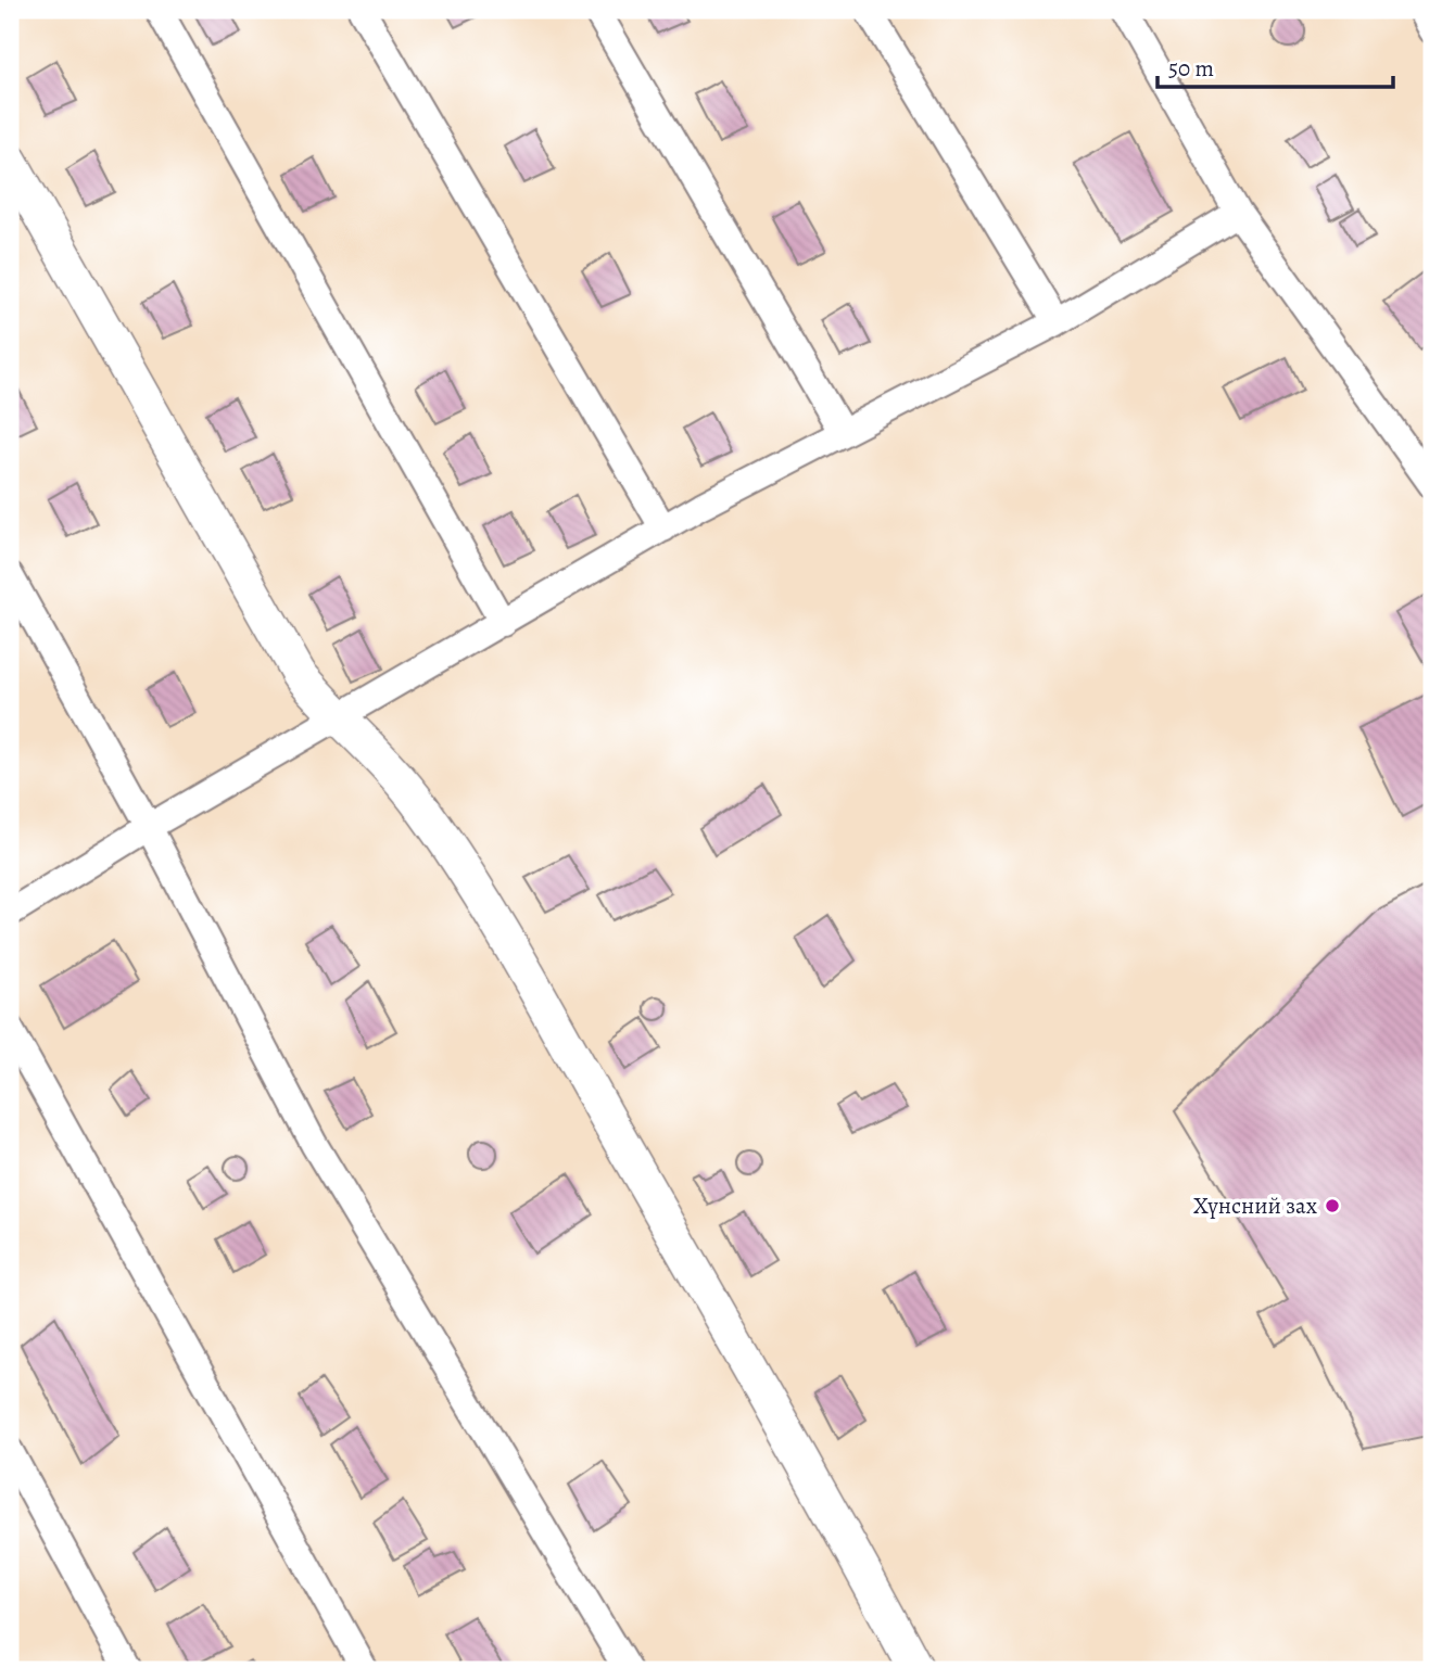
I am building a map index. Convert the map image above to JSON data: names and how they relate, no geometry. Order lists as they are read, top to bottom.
{
  "places": ["Хүнсний зах"],
  "scale_bar": "50 m"
}
